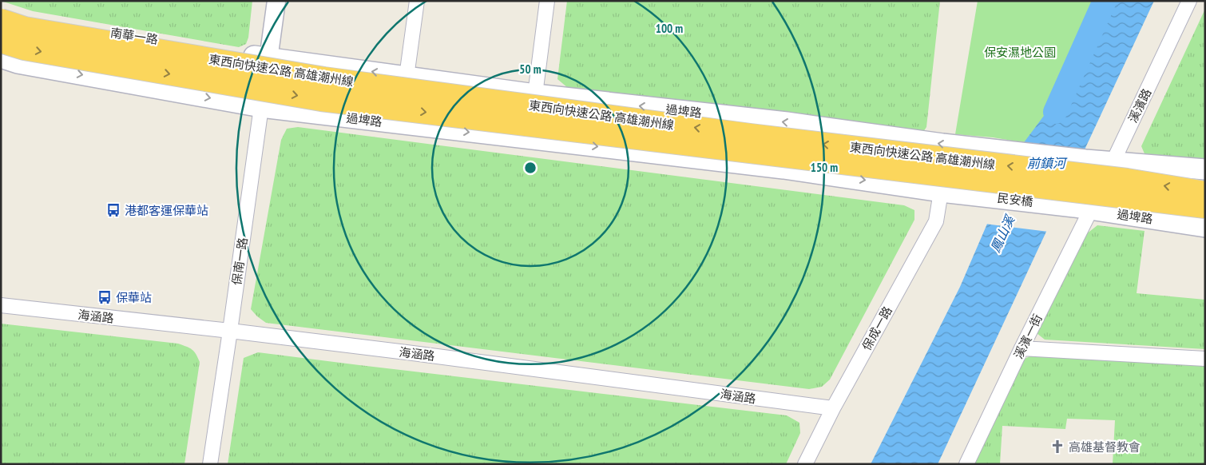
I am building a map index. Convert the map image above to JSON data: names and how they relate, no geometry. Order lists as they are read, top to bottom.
{
  "streets": {
    "highway": ["東西向快速公路 高雄潮州線"],
    "main road": ["南華一路", "過埤路", "民安橋"],
    "street": [
      "溪濱路",
      "保南一路",
      "海涵路",
      "保成一路",
      "溪濱一街"
    ]
  },
  "crossings": [
    ["南華一路", "過埤路"],
    ["南華一路", "保南一路"],
    ["溪濱路", "過埤路"],
    ["溪濱路", "溪濱一街"],
    ["過埤路", "民安橋"],
    ["過埤路", "保南一路"],
    ["過埤路", "保成一路"],
    ["過埤路", "溪濱一街"],
    ["保南一路", "海涵路"],
    ["海涵路", "保成一路"]
  ],
  "water": ["前鎮河", "鳳山溪"],
  "parks": ["保安濕地公園"],
  "places": {
    "bus stop": ["港都客運保華站", "保華站"],
    "church": ["高雄基督教會"]
  },
  "rings": ["100 m", "50 m", "150 m"]
}
